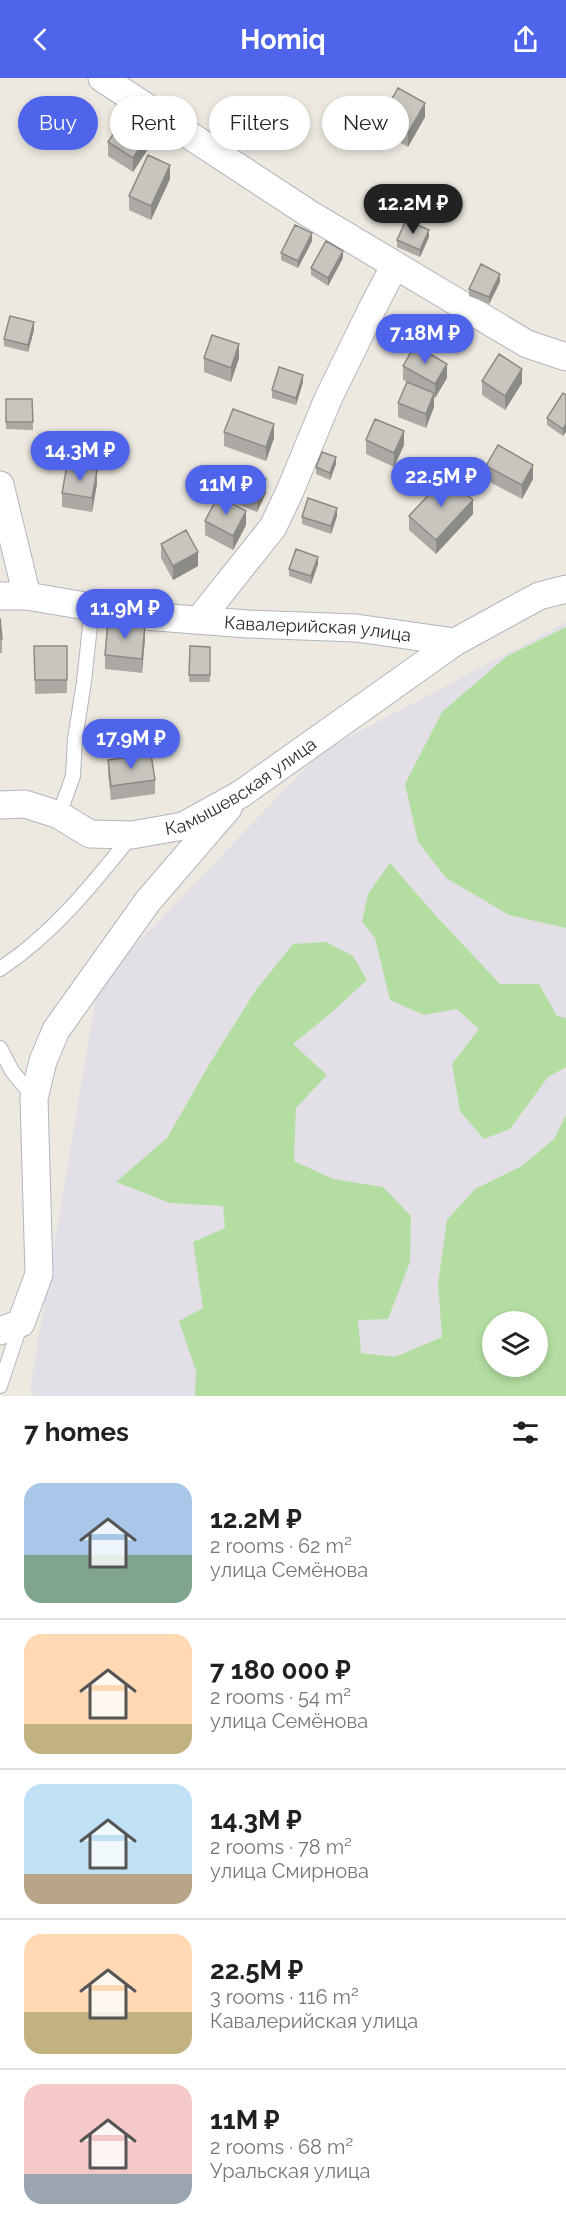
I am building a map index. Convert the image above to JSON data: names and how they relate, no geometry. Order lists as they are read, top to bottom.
{
  "streets": {
    "street": ["Кавалерийская улица", "Камышевская улица"]
  },
  "crossings": [
    ["Кавалерийская улица", "Камышевская улица"]
  ],
  "page": {
    "header": "Homiq",
    "chip": [
      "Buy",
      "Rent",
      "Filters",
      "New"
    ],
    "price": [
      "12.2M ₽",
      "7.18M ₽",
      "14.3M ₽",
      "22.5M ₽",
      "11M ₽",
      "11.9M ₽",
      "17.9M ₽"
    ],
    "heading": "7 homes",
    "list": [
      {
        "name": "12.2M ₽",
        "note": "2 rooms · 62 m² · улица Семёнова"
      },
      {
        "name": "7 180 000 ₽",
        "note": "2 rooms · 54 m² · улица Семёнова"
      },
      {
        "name": "14.3M ₽",
        "note": "2 rooms · 78 m² · улица Смирнова"
      },
      {
        "name": "22.5M ₽",
        "note": "3 rooms · 116 m² · Кавалерийская улица"
      },
      {
        "name": "11M ₽",
        "note": "2 rooms · 68 m² · Уральская улица"
      }
    ]
  }
}
